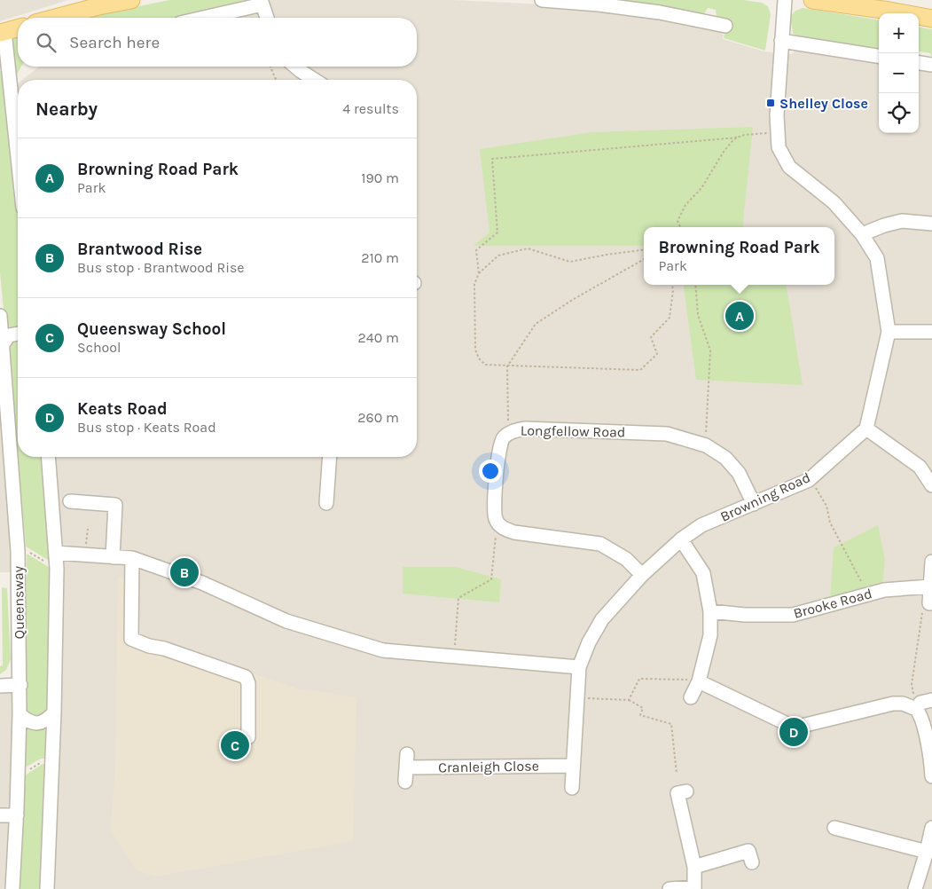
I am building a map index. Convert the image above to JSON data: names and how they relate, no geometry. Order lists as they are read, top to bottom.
{
  "streets": {
    "street": [
      "Longfellow Road",
      "Browning Road",
      "Queensway",
      "Brooke Road",
      "Cranleigh Close"
    ]
  },
  "crossings": [
    ["Longfellow Road", "Browning Road"],
    ["Browning Road", "Cranleigh Close"]
  ],
  "places": {
    "transit": ["Shelley Close"]
  },
  "page": {
    "map_buttons": ["+", "−"],
    "search": "Search here",
    "heading": ["Nearby", "4 results"],
    "list": [
      {
        "mark": "A",
        "name": "Browning Road Park",
        "note": "Park",
        "value": "190 m"
      },
      {
        "mark": "B",
        "name": "Brantwood Rise",
        "note": "Bus stop · Brantwood Rise",
        "value": "210 m"
      },
      {
        "mark": "C",
        "name": "Queensway School",
        "note": "School",
        "value": "240 m"
      },
      {
        "mark": "D",
        "name": "Keats Road",
        "note": "Bus stop · Keats Road",
        "value": "260 m"
      }
    ],
    "popup": ["Browning Road Park", "Park"],
    "pins": [
      "A",
      "B",
      "D",
      "C"
    ]
  }
}
